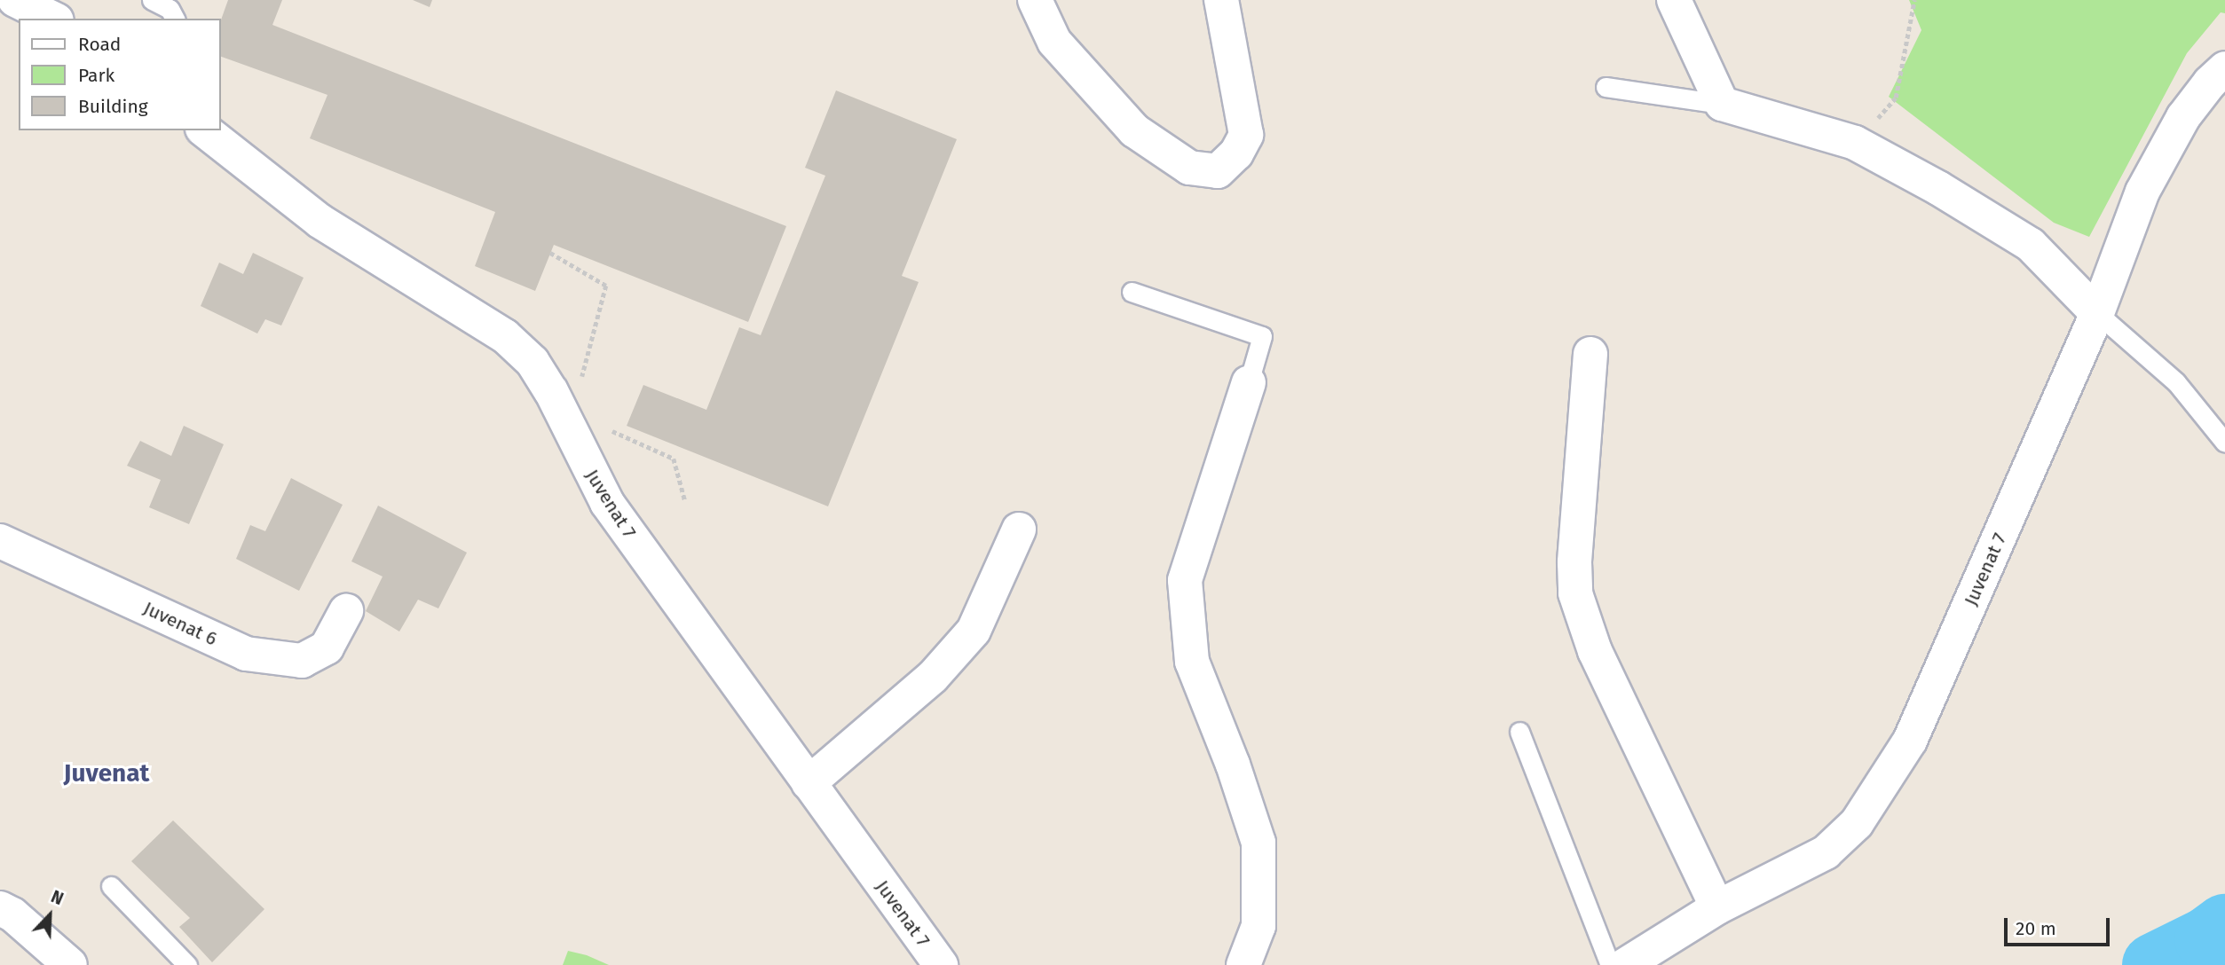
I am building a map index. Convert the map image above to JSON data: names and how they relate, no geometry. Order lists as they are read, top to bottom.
{
  "streets": {
    "street": ["Juvenat 7", "Juvenat 6"]
  },
  "districts": ["Juvenat"],
  "legend": ["Road", "Park", "Building"],
  "scale_bar": "20 m",
  "north": "top right"
}
